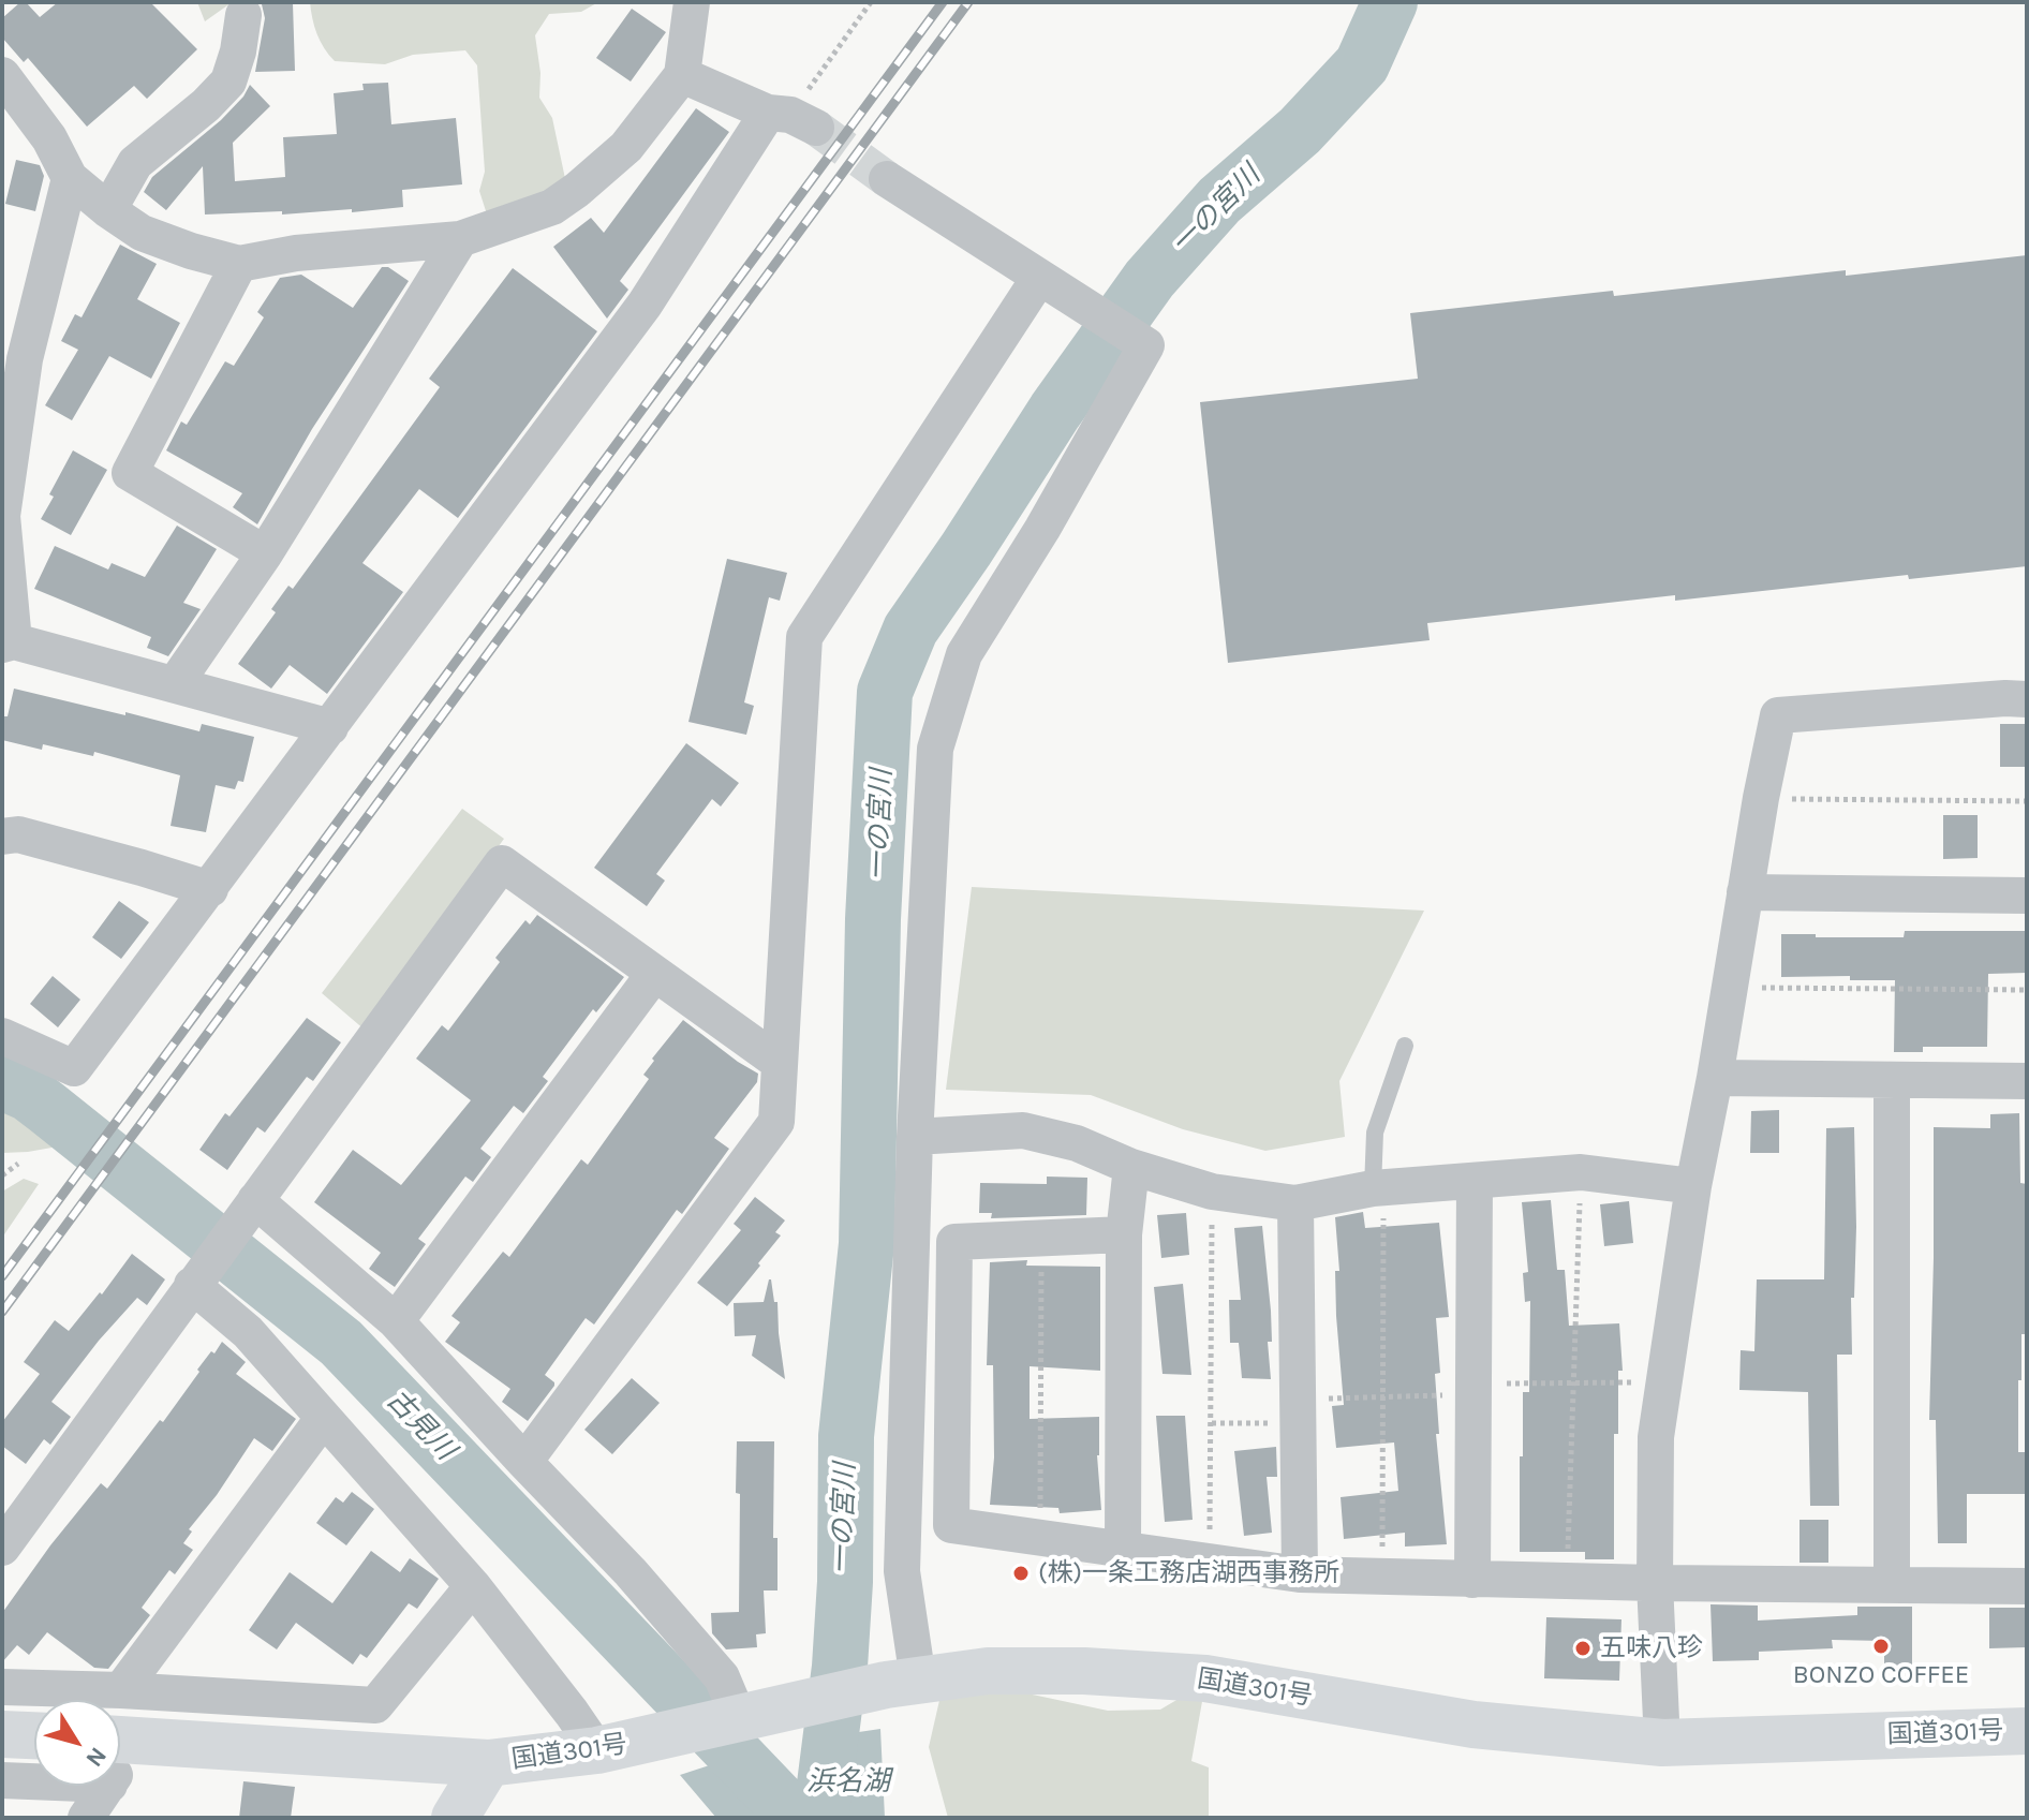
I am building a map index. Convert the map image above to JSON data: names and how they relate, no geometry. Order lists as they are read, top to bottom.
{
  "streets": {
    "highway": ["国道301号"]
  },
  "water": ["一の宮川", "古見川", "浜名湖"],
  "places": ["(株)一条工務店湖西事務所", "BONZO COFFEE", "五味八珍"],
  "north": "bottom right"
}
